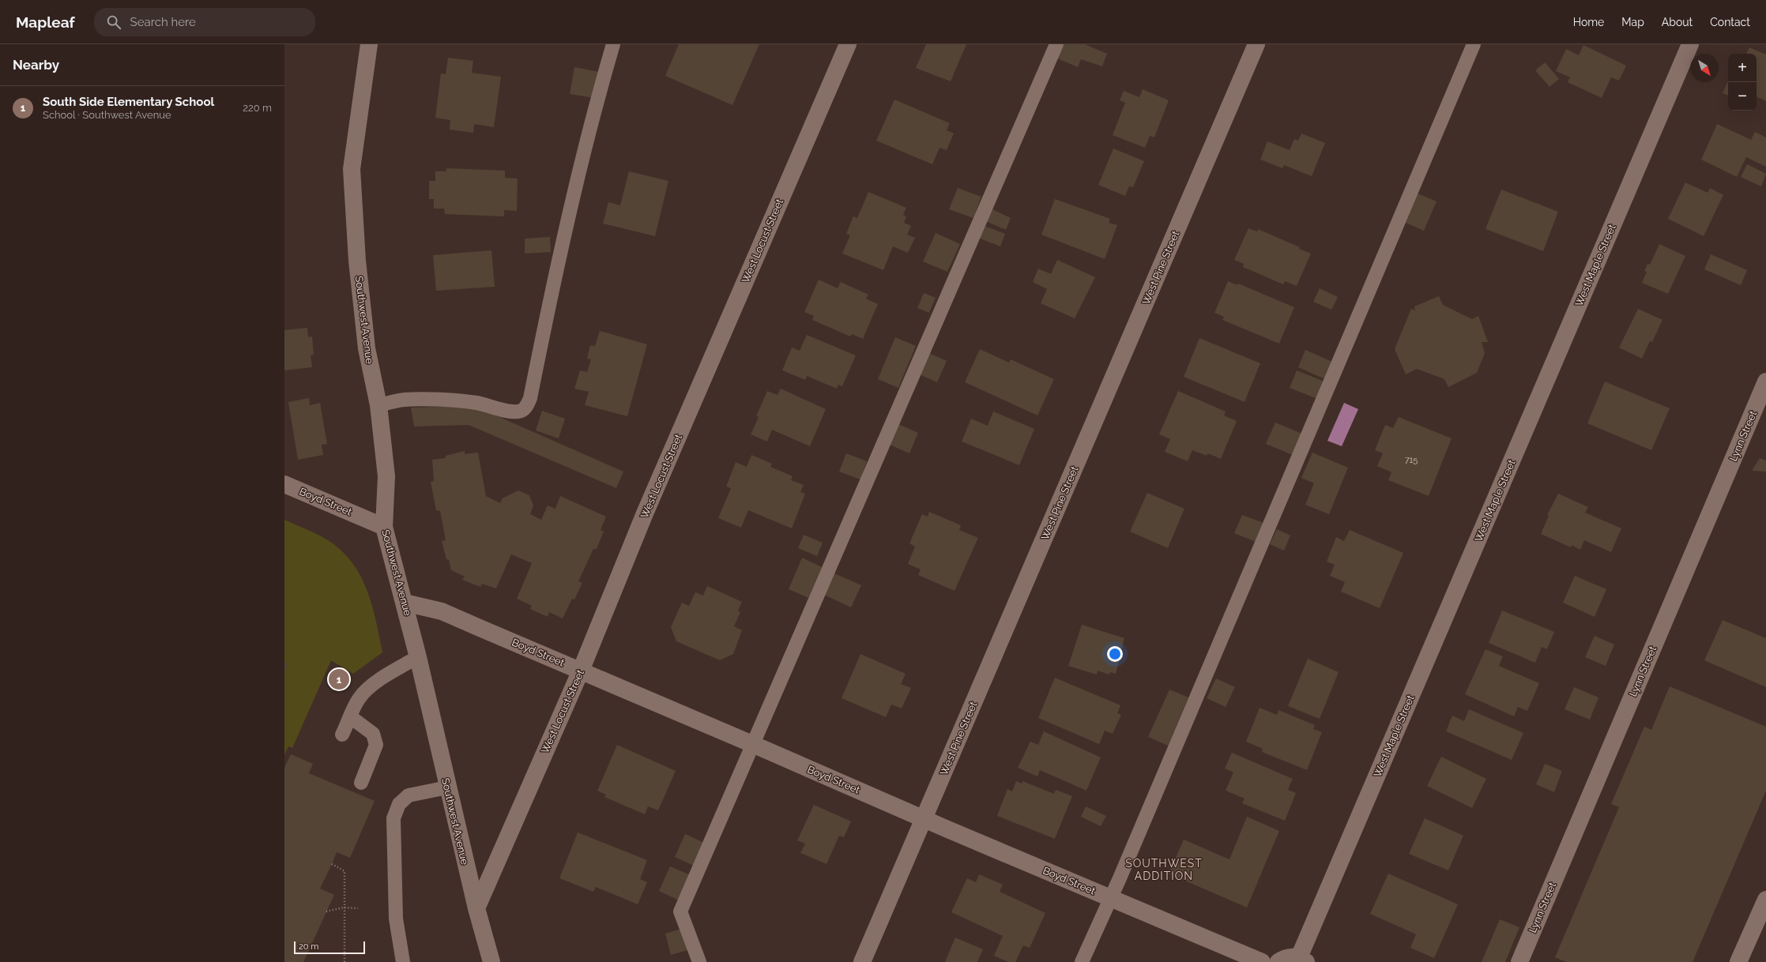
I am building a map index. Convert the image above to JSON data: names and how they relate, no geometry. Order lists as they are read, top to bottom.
{
  "streets": {
    "street": [
      "West Locust Street",
      "West Maple Street",
      "West Pine Street",
      "Southwest Avenue",
      "Lynn Street",
      "Boyd Street"
    ]
  },
  "crossings": [
    ["West Locust Street", "Southwest Avenue"],
    ["West Locust Street", "Boyd Street"],
    ["West Pine Street", "Boyd Street"],
    ["Southwest Avenue", "Boyd Street"]
  ],
  "districts": ["SOUTHWEST ADDITION"],
  "house_numbers": ["715"],
  "scale_bar": "20 m",
  "north": "bottom right",
  "page": {
    "header": "Mapleaf",
    "search": "Search here",
    "nav": [
      "Home",
      "Map",
      "About",
      "Contact"
    ],
    "heading": "Nearby",
    "map_buttons": ["+", "−"],
    "list": [
      {
        "mark": "1",
        "name": "South Side Elementary School",
        "note": "School · Southwest Avenue",
        "value": "220 m"
      }
    ],
    "pins": "1",
    "scale": "20 m"
  }
}
